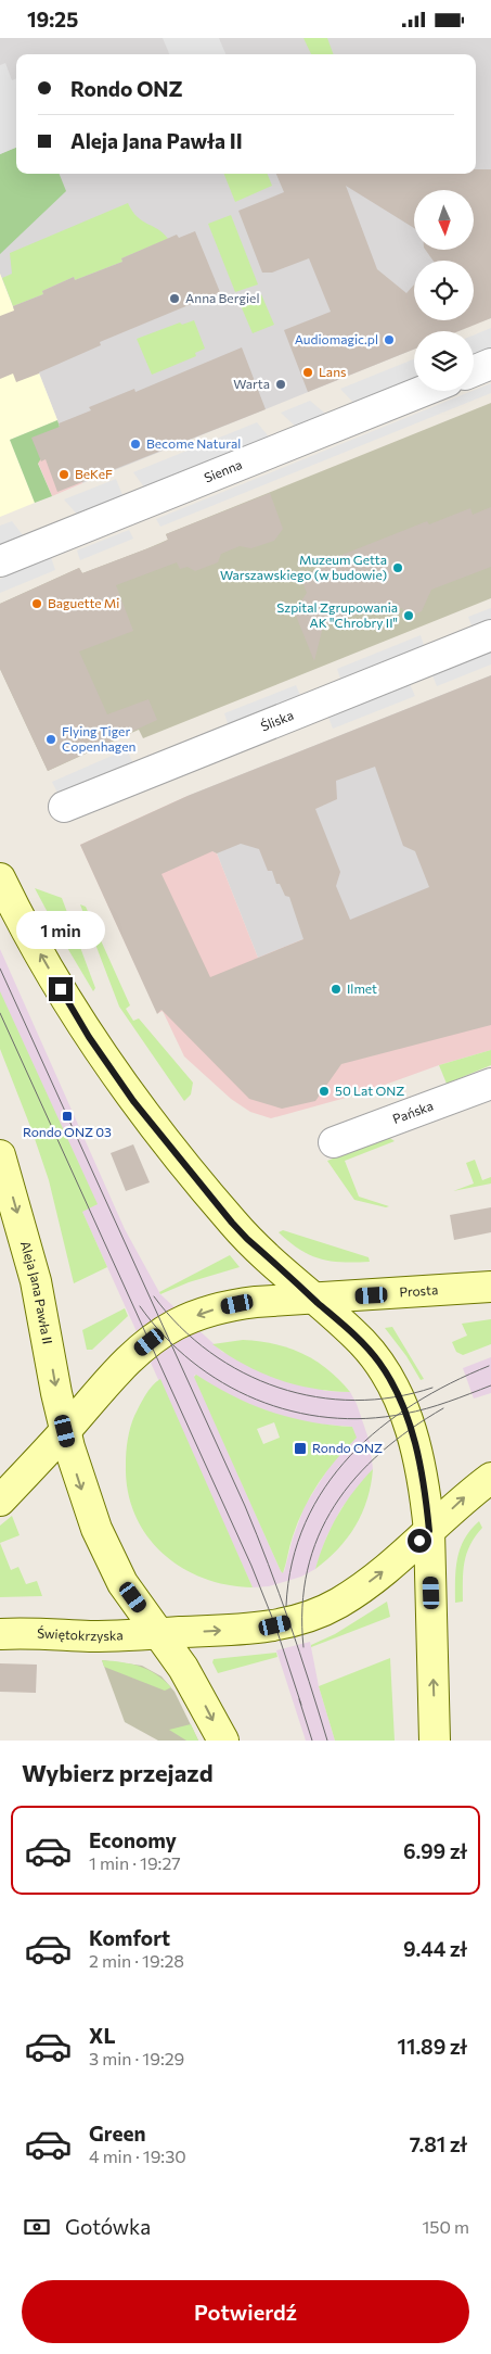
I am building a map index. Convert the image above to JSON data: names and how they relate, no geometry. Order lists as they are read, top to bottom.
{
  "streets": {
    "main road": ["Aleja Jana Pawła II", "Prosta", "Świętokrzyska"],
    "street": ["Sienna", "Śliska", "Pańska"]
  },
  "places": {
    "other": [
      "Anna Bergiel",
      "Audiomagic.pl",
      "Lans",
      "Warta",
      "Become Natural",
      "BeKeF",
      "Muzeum Getta Warszawskiego (w budowie)",
      "Baguette Mi",
      "Szpital Zgrupowania AK \"Chrobry II\"",
      "Flying Tiger Copenhagen",
      "Ilmet",
      "50 Lat ONZ"
    ],
    "transit": ["Rondo ONZ 03", "Rondo ONZ"]
  },
  "north": "bottom",
  "page": {
    "status": "19:25",
    "banner": ["Rondo ONZ", "Aleja Jana Pawła II"],
    "bubble": "1 min",
    "heading": "Wybierz przejazd",
    "list": [
      {
        "name": "Economy",
        "note": "1 min · 19:27",
        "value": "6.99 zł"
      },
      {
        "name": "Komfort",
        "note": "2 min · 19:28",
        "value": "9.44 zł"
      },
      {
        "name": "XL",
        "note": "3 min · 19:29",
        "value": "11.89 zł"
      },
      {
        "name": "Green",
        "note": "4 min · 19:30",
        "value": "7.81 zł"
      }
    ],
    "pay": ["Gotówka", "150 m"],
    "buttons": "Potwierdź"
  }
}
